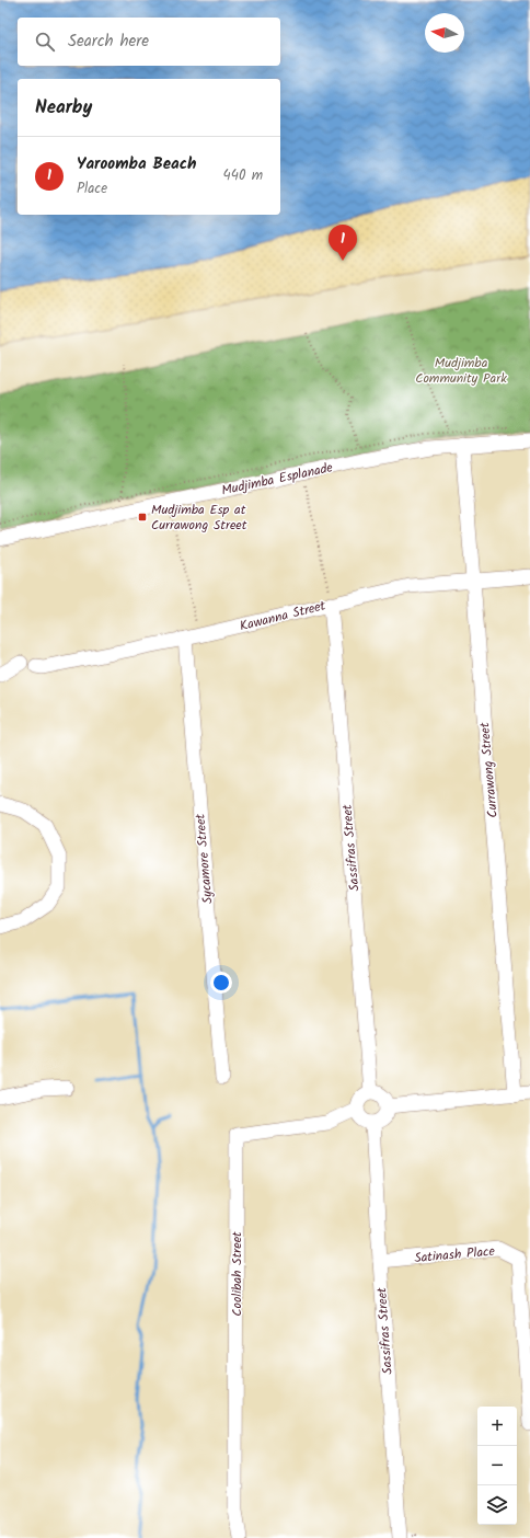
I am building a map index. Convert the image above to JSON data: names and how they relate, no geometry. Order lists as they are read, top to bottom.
{
  "streets": {
    "street": [
      "Mudjimba Esplanade",
      "Kawanna Street",
      "Currawong Street",
      "Sassifras Street",
      "Sycamore Street",
      "Satinash Place",
      "Coolibah Street"
    ]
  },
  "crossings": [
    ["Mudjimba Esplanade", "Currawong Street"],
    ["Kawanna Street", "Currawong Street"],
    ["Kawanna Street", "Sassifras Street"],
    ["Kawanna Street", "Sycamore Street"],
    ["Sassifras Street", "Satinash Place"],
    ["Sassifras Street", "Coolibah Street"]
  ],
  "parks": ["Mudjimba Community Park"],
  "places": {
    "transit": ["Mudjimba Esp at Currawong Street"]
  },
  "north": "left",
  "page": {
    "search": "Search here",
    "heading": "Nearby",
    "list": [
      {
        "mark": "1",
        "name": "Yaroomba Beach",
        "note": "Place",
        "value": "440 m"
      }
    ],
    "pins": "1",
    "map_buttons": ["+", "−"]
  }
}
